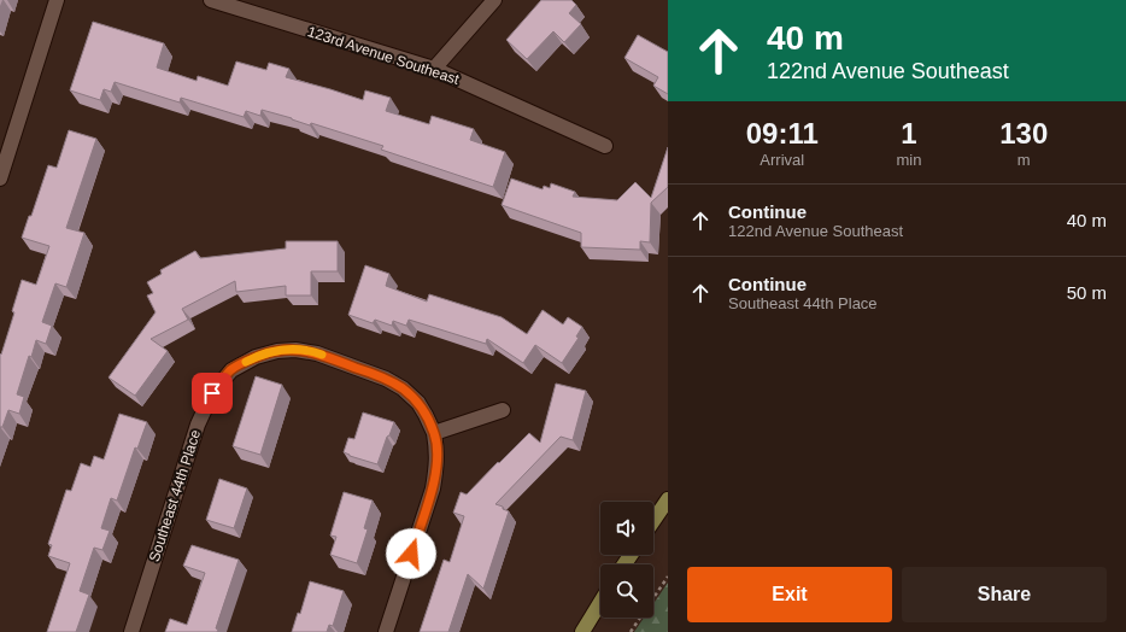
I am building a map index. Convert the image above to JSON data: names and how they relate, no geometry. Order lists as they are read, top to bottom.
{
  "streets": {
    "street": ["123rd Avenue Southeast", "Southeast 44th Place"]
  },
  "page": {
    "turn": ["40 m", "122nd Avenue Southeast"],
    "eta": [
      "09:11",
      "Arrival",
      "1",
      "min",
      "130",
      "m"
    ],
    "list": [
      {
        "name": "Continue",
        "note": "122nd Avenue Southeast",
        "value": "40 m"
      },
      {
        "name": "Continue",
        "note": "Southeast 44th Place",
        "value": "50 m"
      }
    ],
    "buttons": ["Exit", "Share"]
  }
}
